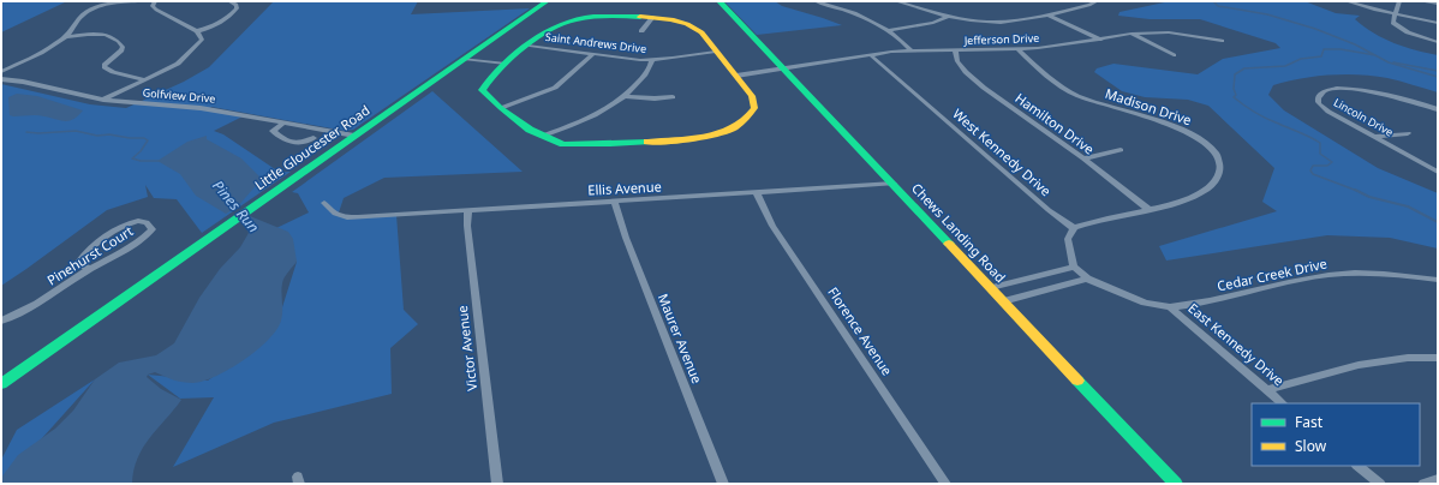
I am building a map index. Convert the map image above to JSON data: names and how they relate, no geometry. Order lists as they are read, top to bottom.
{
  "streets": {
    "street": [
      "Jefferson Drive",
      "Saint Andrews Drive",
      "Golfview Drive",
      "Madison Drive",
      "Lincoln Drive",
      "Hamilton Drive",
      "Little Gloucester Road",
      "West Kennedy Drive",
      "Ellis Avenue",
      "Chews Landing Road",
      "Pinehurst Court",
      "Cedar Creek Drive",
      "Florence Avenue",
      "Maurer Avenue",
      "East Kennedy Drive",
      "Victor Avenue"
    ]
  },
  "crossings": [
    ["Jefferson Drive", "Madison Drive"],
    ["Jefferson Drive", "Hamilton Drive"],
    ["Jefferson Drive", "West Kennedy Drive"],
    ["Jefferson Drive", "Chews Landing Road"],
    ["Golfview Drive", "Little Gloucester Road"],
    ["Madison Drive", "Hamilton Drive"],
    ["Madison Drive", "West Kennedy Drive"],
    ["Ellis Avenue", "Chews Landing Road"],
    ["Ellis Avenue", "Florence Avenue"],
    ["Ellis Avenue", "Maurer Avenue"],
    ["Ellis Avenue", "Victor Avenue"],
    ["Cedar Creek Drive", "East Kennedy Drive"]
  ],
  "water": ["Pines Run"],
  "legend": ["Fast", "Slow"]
}
